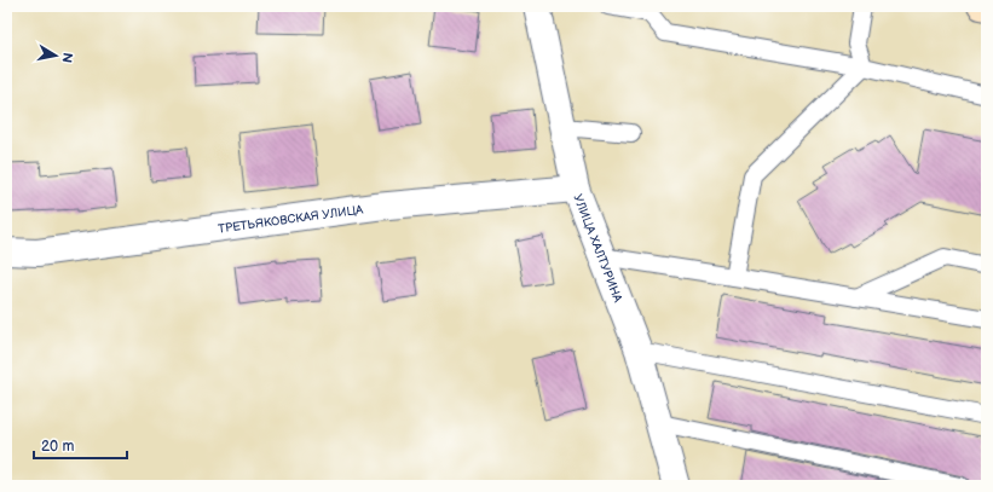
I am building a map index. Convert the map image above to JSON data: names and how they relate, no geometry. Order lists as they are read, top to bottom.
{
  "streets": {
    "street": ["ТРЕТЬЯКОВСКАЯ УЛИЦА", "УЛИЦА ХАЛТУРИНА"]
  },
  "crossings": [
    ["ТРЕТЬЯКОВСКАЯ УЛИЦА", "УЛИЦА ХАЛТУРИНА"]
  ],
  "scale_bar": "20 m",
  "north": "right"
}
